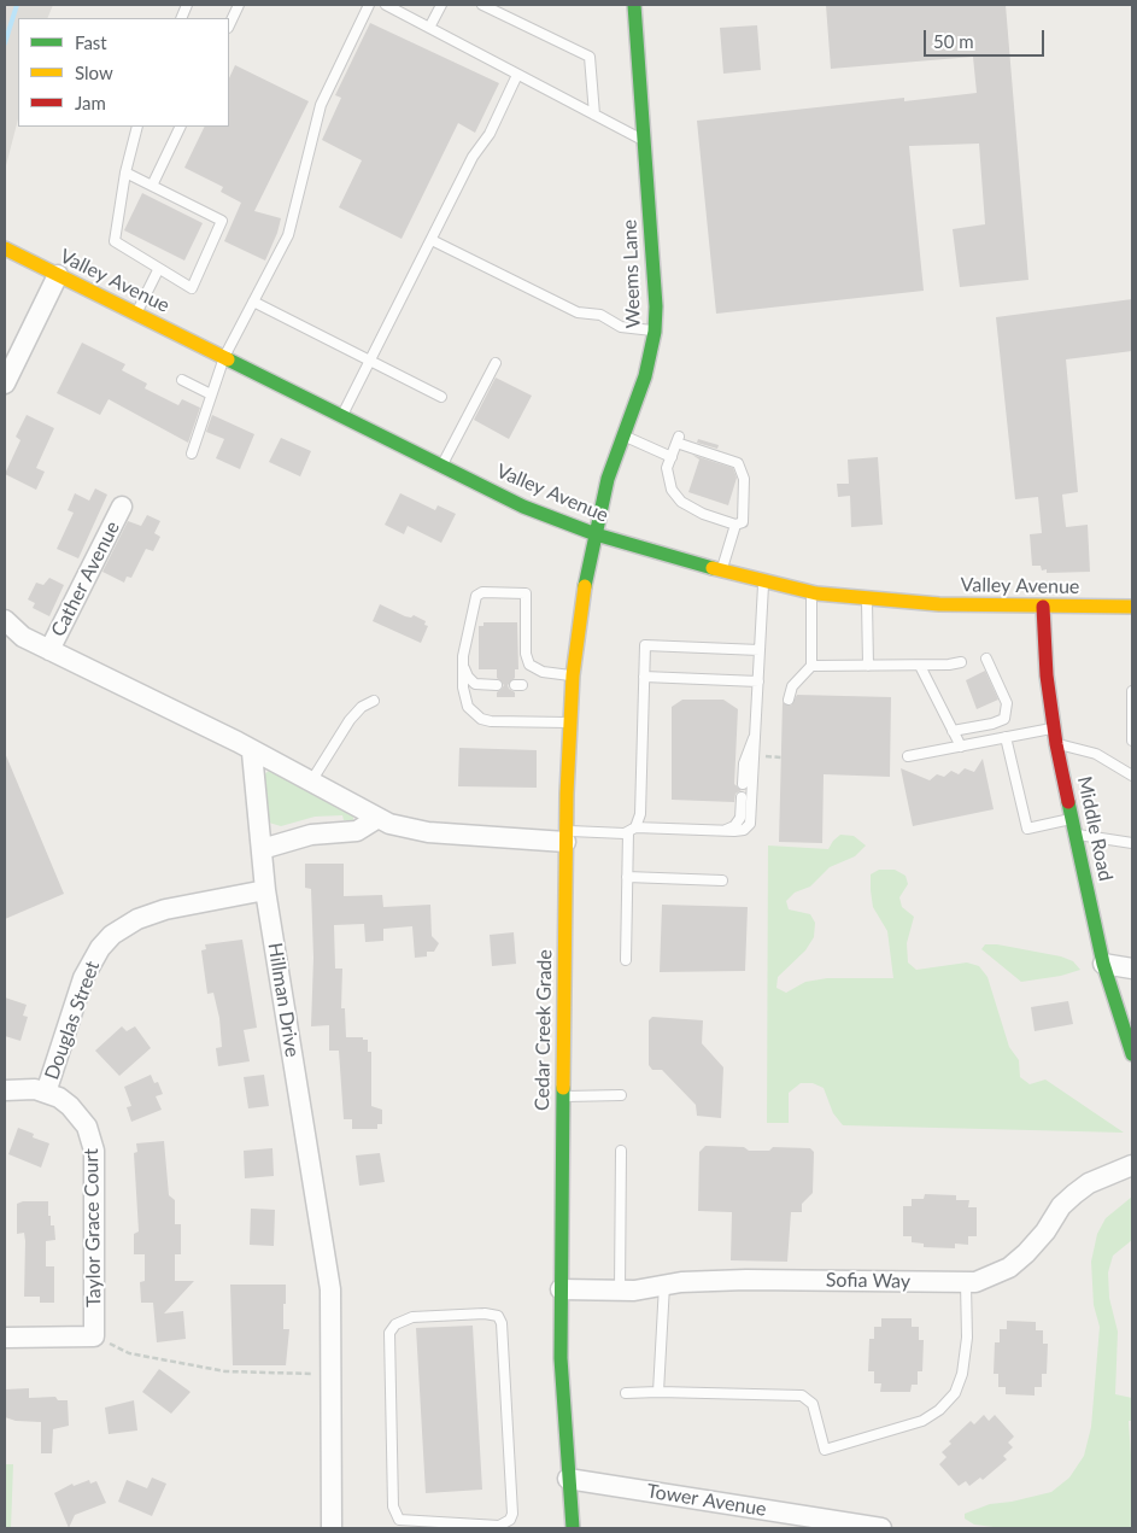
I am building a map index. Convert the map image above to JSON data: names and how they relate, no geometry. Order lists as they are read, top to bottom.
{
  "streets": {
    "main road": [
      "Weems Lane",
      "Valley Avenue",
      "Middle Road",
      "Cedar Creek Grade"
    ],
    "street": [
      "Cather Avenue",
      "Hillman Drive",
      "Douglas Street",
      "Taylor Grace Court",
      "Sofia Way",
      "Tower Avenue"
    ]
  },
  "crossings": [
    ["Weems Lane", "Valley Avenue"],
    ["Weems Lane", "Cedar Creek Grade"],
    ["Valley Avenue", "Middle Road"],
    ["Valley Avenue", "Cedar Creek Grade"],
    ["Hillman Drive", "Douglas Street"],
    ["Douglas Street", "Taylor Grace Court"],
    ["Cedar Creek Grade", "Sofia Way"],
    ["Cedar Creek Grade", "Tower Avenue"]
  ],
  "legend": ["Fast", "Slow", "Jam"],
  "scale_bar": "50 m"
}
